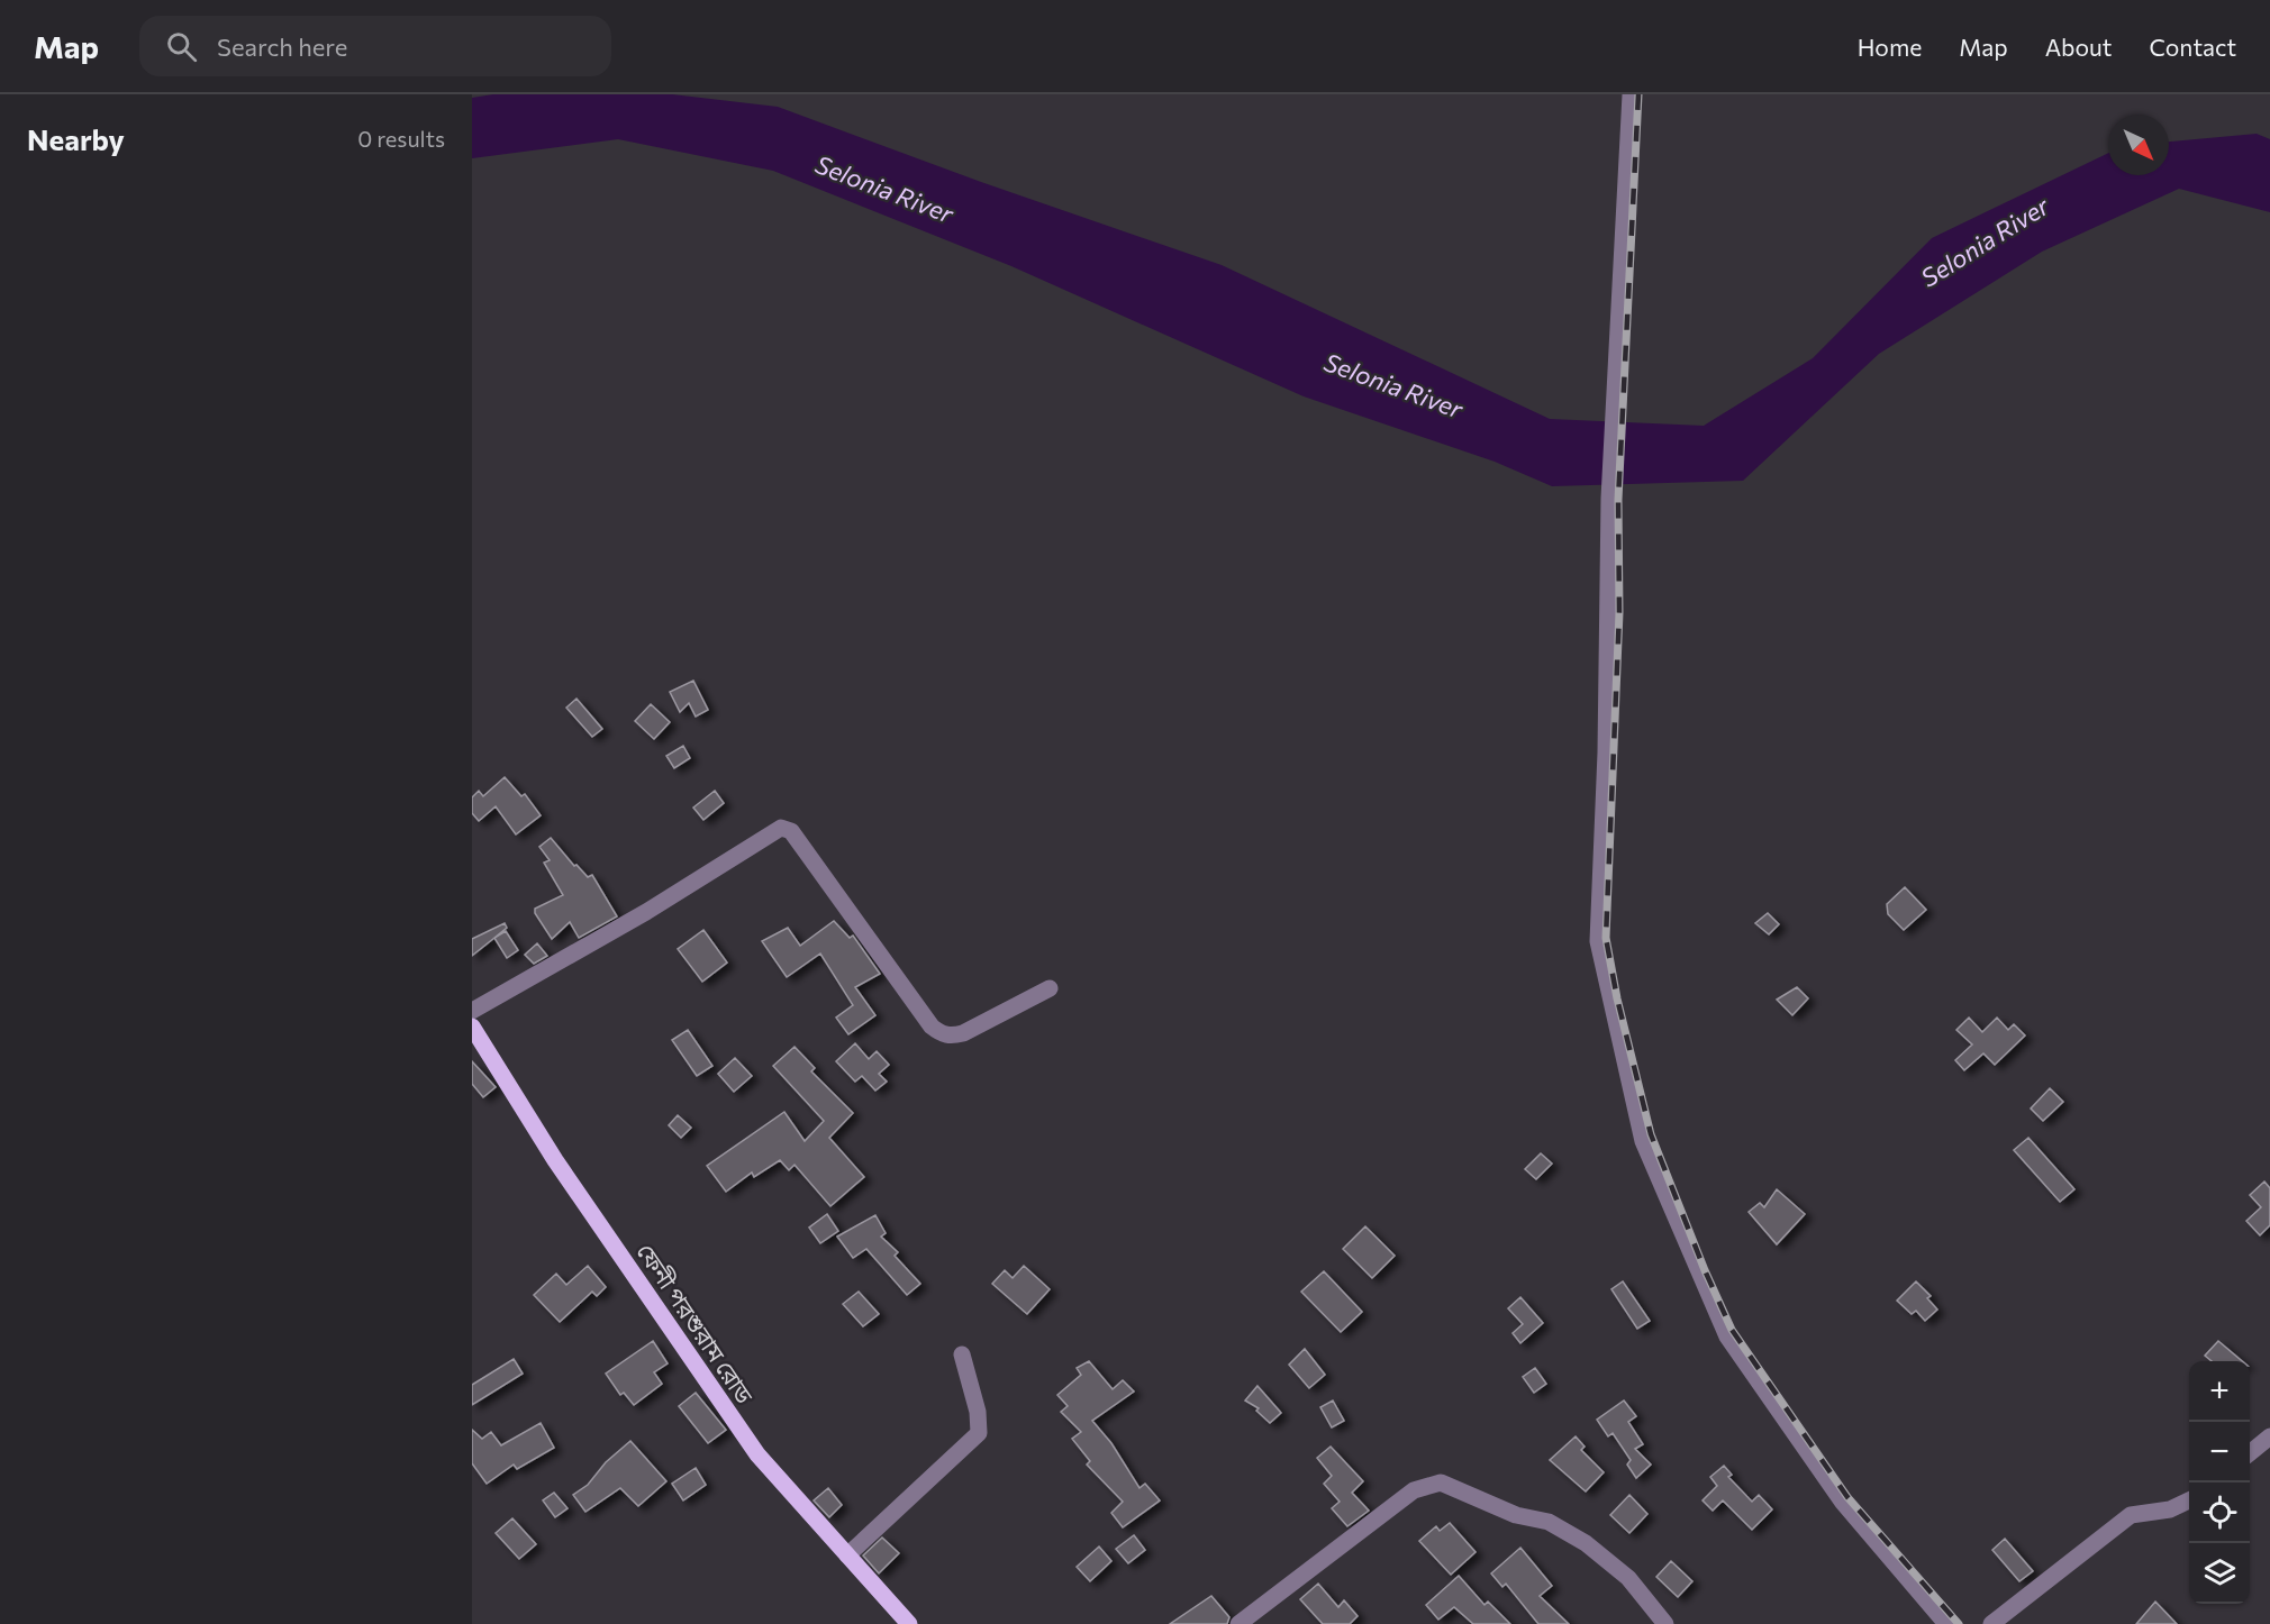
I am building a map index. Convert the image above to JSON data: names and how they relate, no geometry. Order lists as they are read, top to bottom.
{
  "streets": {
    "main road": ["ফেনী পরশুরাম রোড"]
  },
  "water": ["Selonia River"],
  "north": "bottom right",
  "page": {
    "header": "Map",
    "search": "Search here",
    "nav": [
      "Home",
      "Map",
      "About",
      "Contact"
    ],
    "heading": ["Nearby", "0 results"],
    "map_buttons": ["+", "−"]
  }
}
